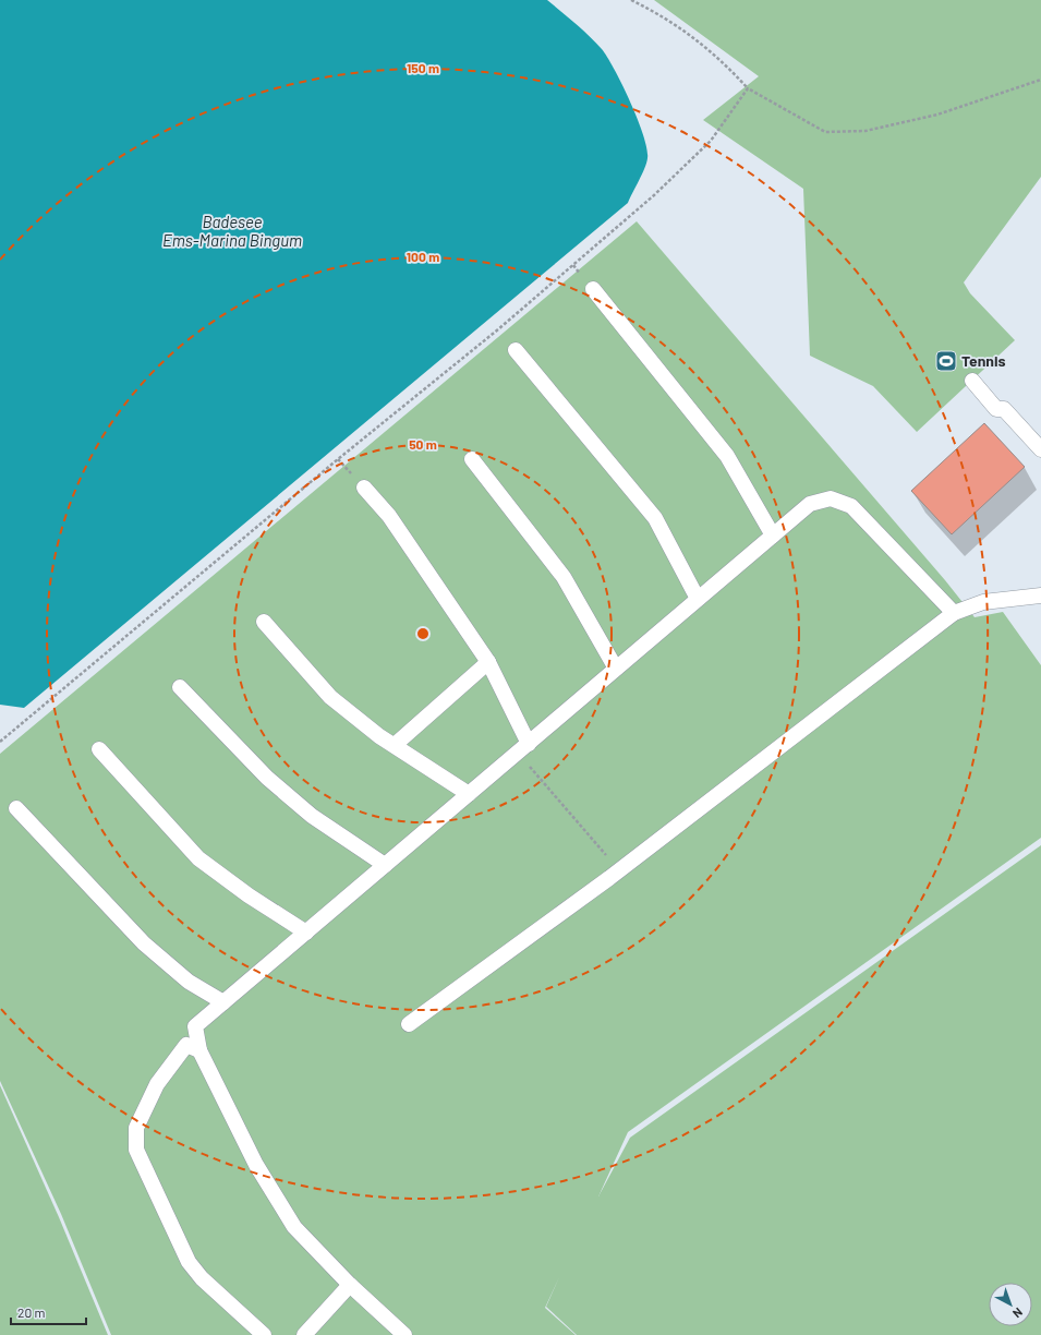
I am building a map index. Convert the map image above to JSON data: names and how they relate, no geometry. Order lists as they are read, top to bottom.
{
  "water": ["Badesee Ems-Marina Bingum"],
  "places": {
    "sports": ["Tennis"]
  },
  "scale_bar": "20 m",
  "north": "bottom right",
  "rings": ["150 m", "100 m", "50 m"]
}
